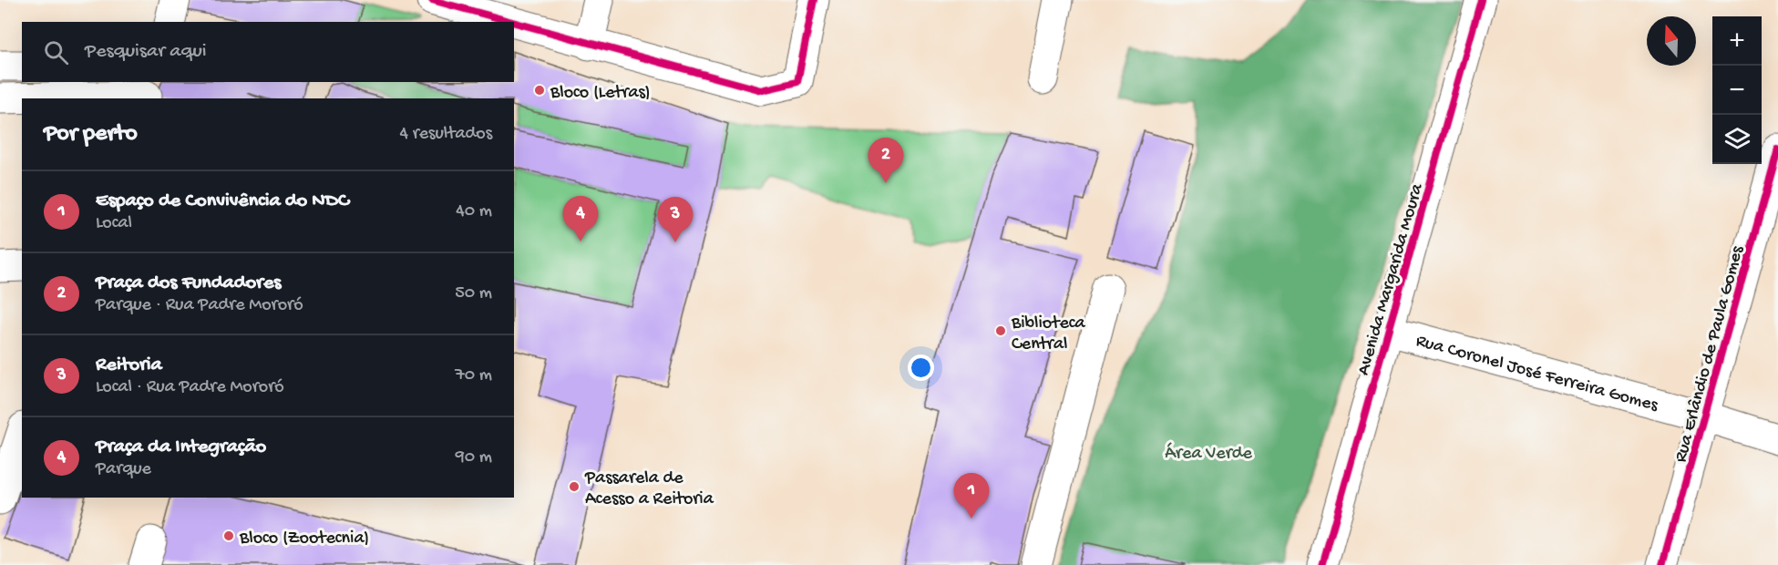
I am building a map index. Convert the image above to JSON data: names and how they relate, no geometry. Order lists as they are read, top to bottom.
{
  "streets": {
    "street": ["Avenida Margarida Moura", "Rua Erlândio de Paula Gomes", "Rua Coronel José Ferreira Gomes"]
  },
  "crossings": [
    ["Avenida Margarida Moura", "Rua Coronel José Ferreira Gomes"],
    ["Rua Erlândio de Paula Gomes", "Rua Coronel José Ferreira Gomes"]
  ],
  "parks": ["Área Verde"],
  "places": [
    "Bloco (Letras)",
    "Biblioteca Central",
    "Passarela de Acesso a Reitoria",
    "Bloco (Zootecnia)"
  ],
  "north": "top",
  "page": {
    "map_buttons": ["+", "−"],
    "search": "Pesquisar aqui",
    "heading": ["Por perto", "4 resultados"],
    "pins": [
      "2",
      "4",
      "3",
      "1"
    ],
    "list": [
      {
        "mark": "1",
        "name": "Espaço de Convivência do NDC",
        "note": "Local",
        "value": "40 m"
      },
      {
        "mark": "2",
        "name": "Praça dos Fundadores",
        "note": "Parque · Rua Padre Mororó",
        "value": "50 m"
      },
      {
        "mark": "3",
        "name": "Reitoria",
        "note": "Local · Rua Padre Mororó",
        "value": "70 m"
      },
      {
        "mark": "4",
        "name": "Praça da Integração",
        "note": "Parque",
        "value": "90 m"
      }
    ]
  }
}
